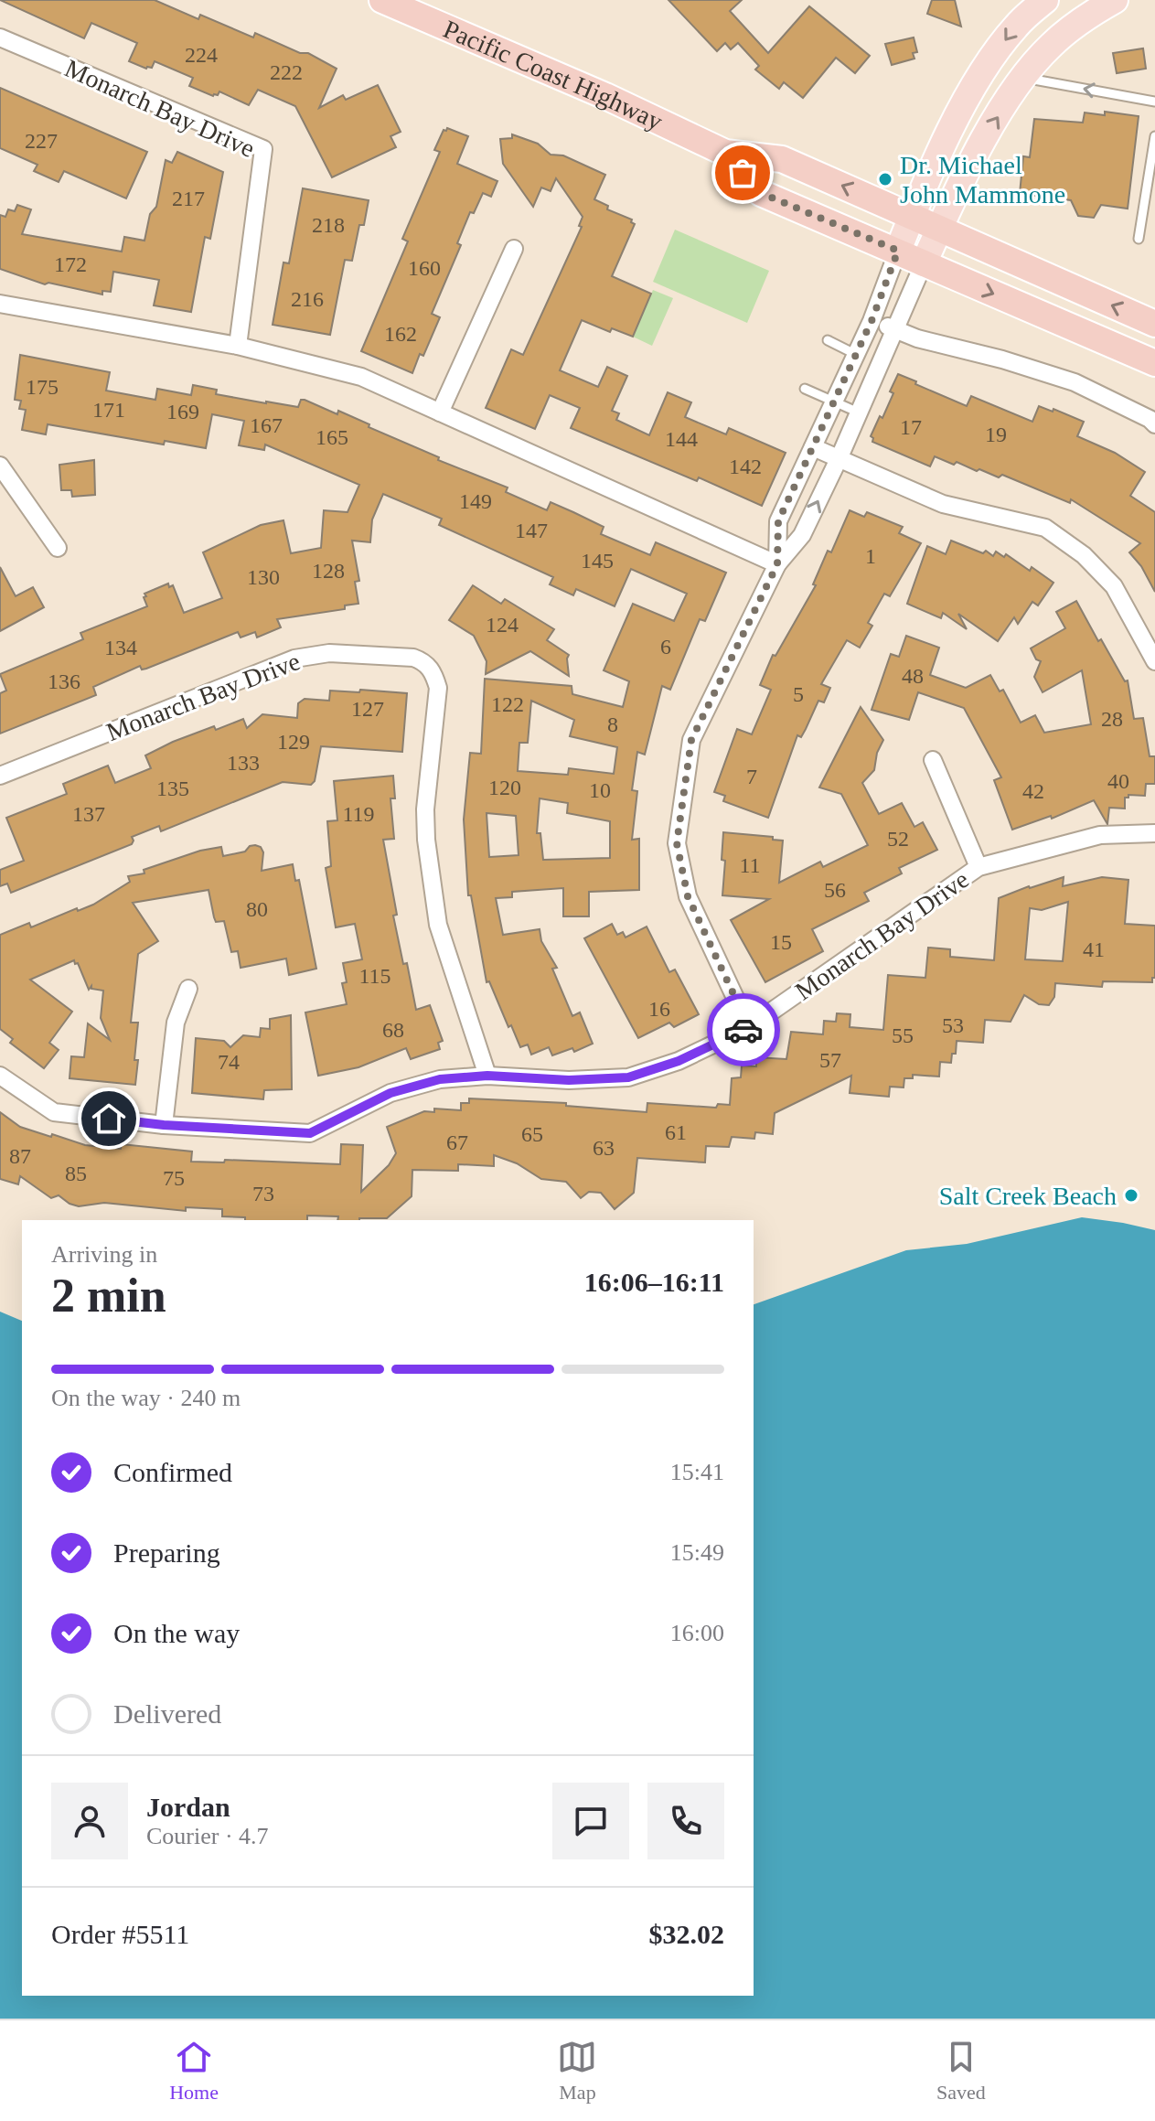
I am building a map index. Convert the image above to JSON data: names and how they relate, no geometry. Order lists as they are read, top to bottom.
{
  "streets": {
    "highway": ["Pacific Coast Highway"],
    "street": ["Monarch Bay Drive"]
  },
  "places": ["Dr. Michael John Mammone", "Salt Creek Beach"],
  "house_numbers": [
    "224",
    "222",
    "227",
    "217",
    "218",
    "172",
    "160",
    "216",
    "162",
    "175",
    "171",
    "169",
    "167",
    "17",
    "19",
    "165",
    "144",
    "142",
    "149",
    "147",
    "1",
    "145",
    "128",
    "130",
    "124",
    "6",
    "134",
    "48",
    "136",
    "5",
    "122",
    "127",
    "28",
    "8",
    "129",
    "133",
    "7",
    "40",
    "120",
    "135",
    "10",
    "42",
    "137",
    "119",
    "52",
    "11",
    "56",
    "80",
    "15",
    "41",
    "115",
    "16",
    "53",
    "68",
    "55",
    "57",
    "74",
    "61",
    "65",
    "67",
    "63",
    "87",
    "85",
    "75",
    "73"
  ],
  "page": {
    "heading": ["2 min", "Arriving in", "16:06–16:11"],
    "panel": [
      "Jordan",
      "Courier · 4.7",
      "Order #5511",
      "$32.02"
    ],
    "bar": "On the way · 240 m",
    "list": [
      ["Confirmed", "15:41"],
      ["Preparing", "15:49"],
      ["On the way", "16:00"],
      "Delivered"
    ],
    "tabs": ["Home", "Map", "Saved"]
  }
}
